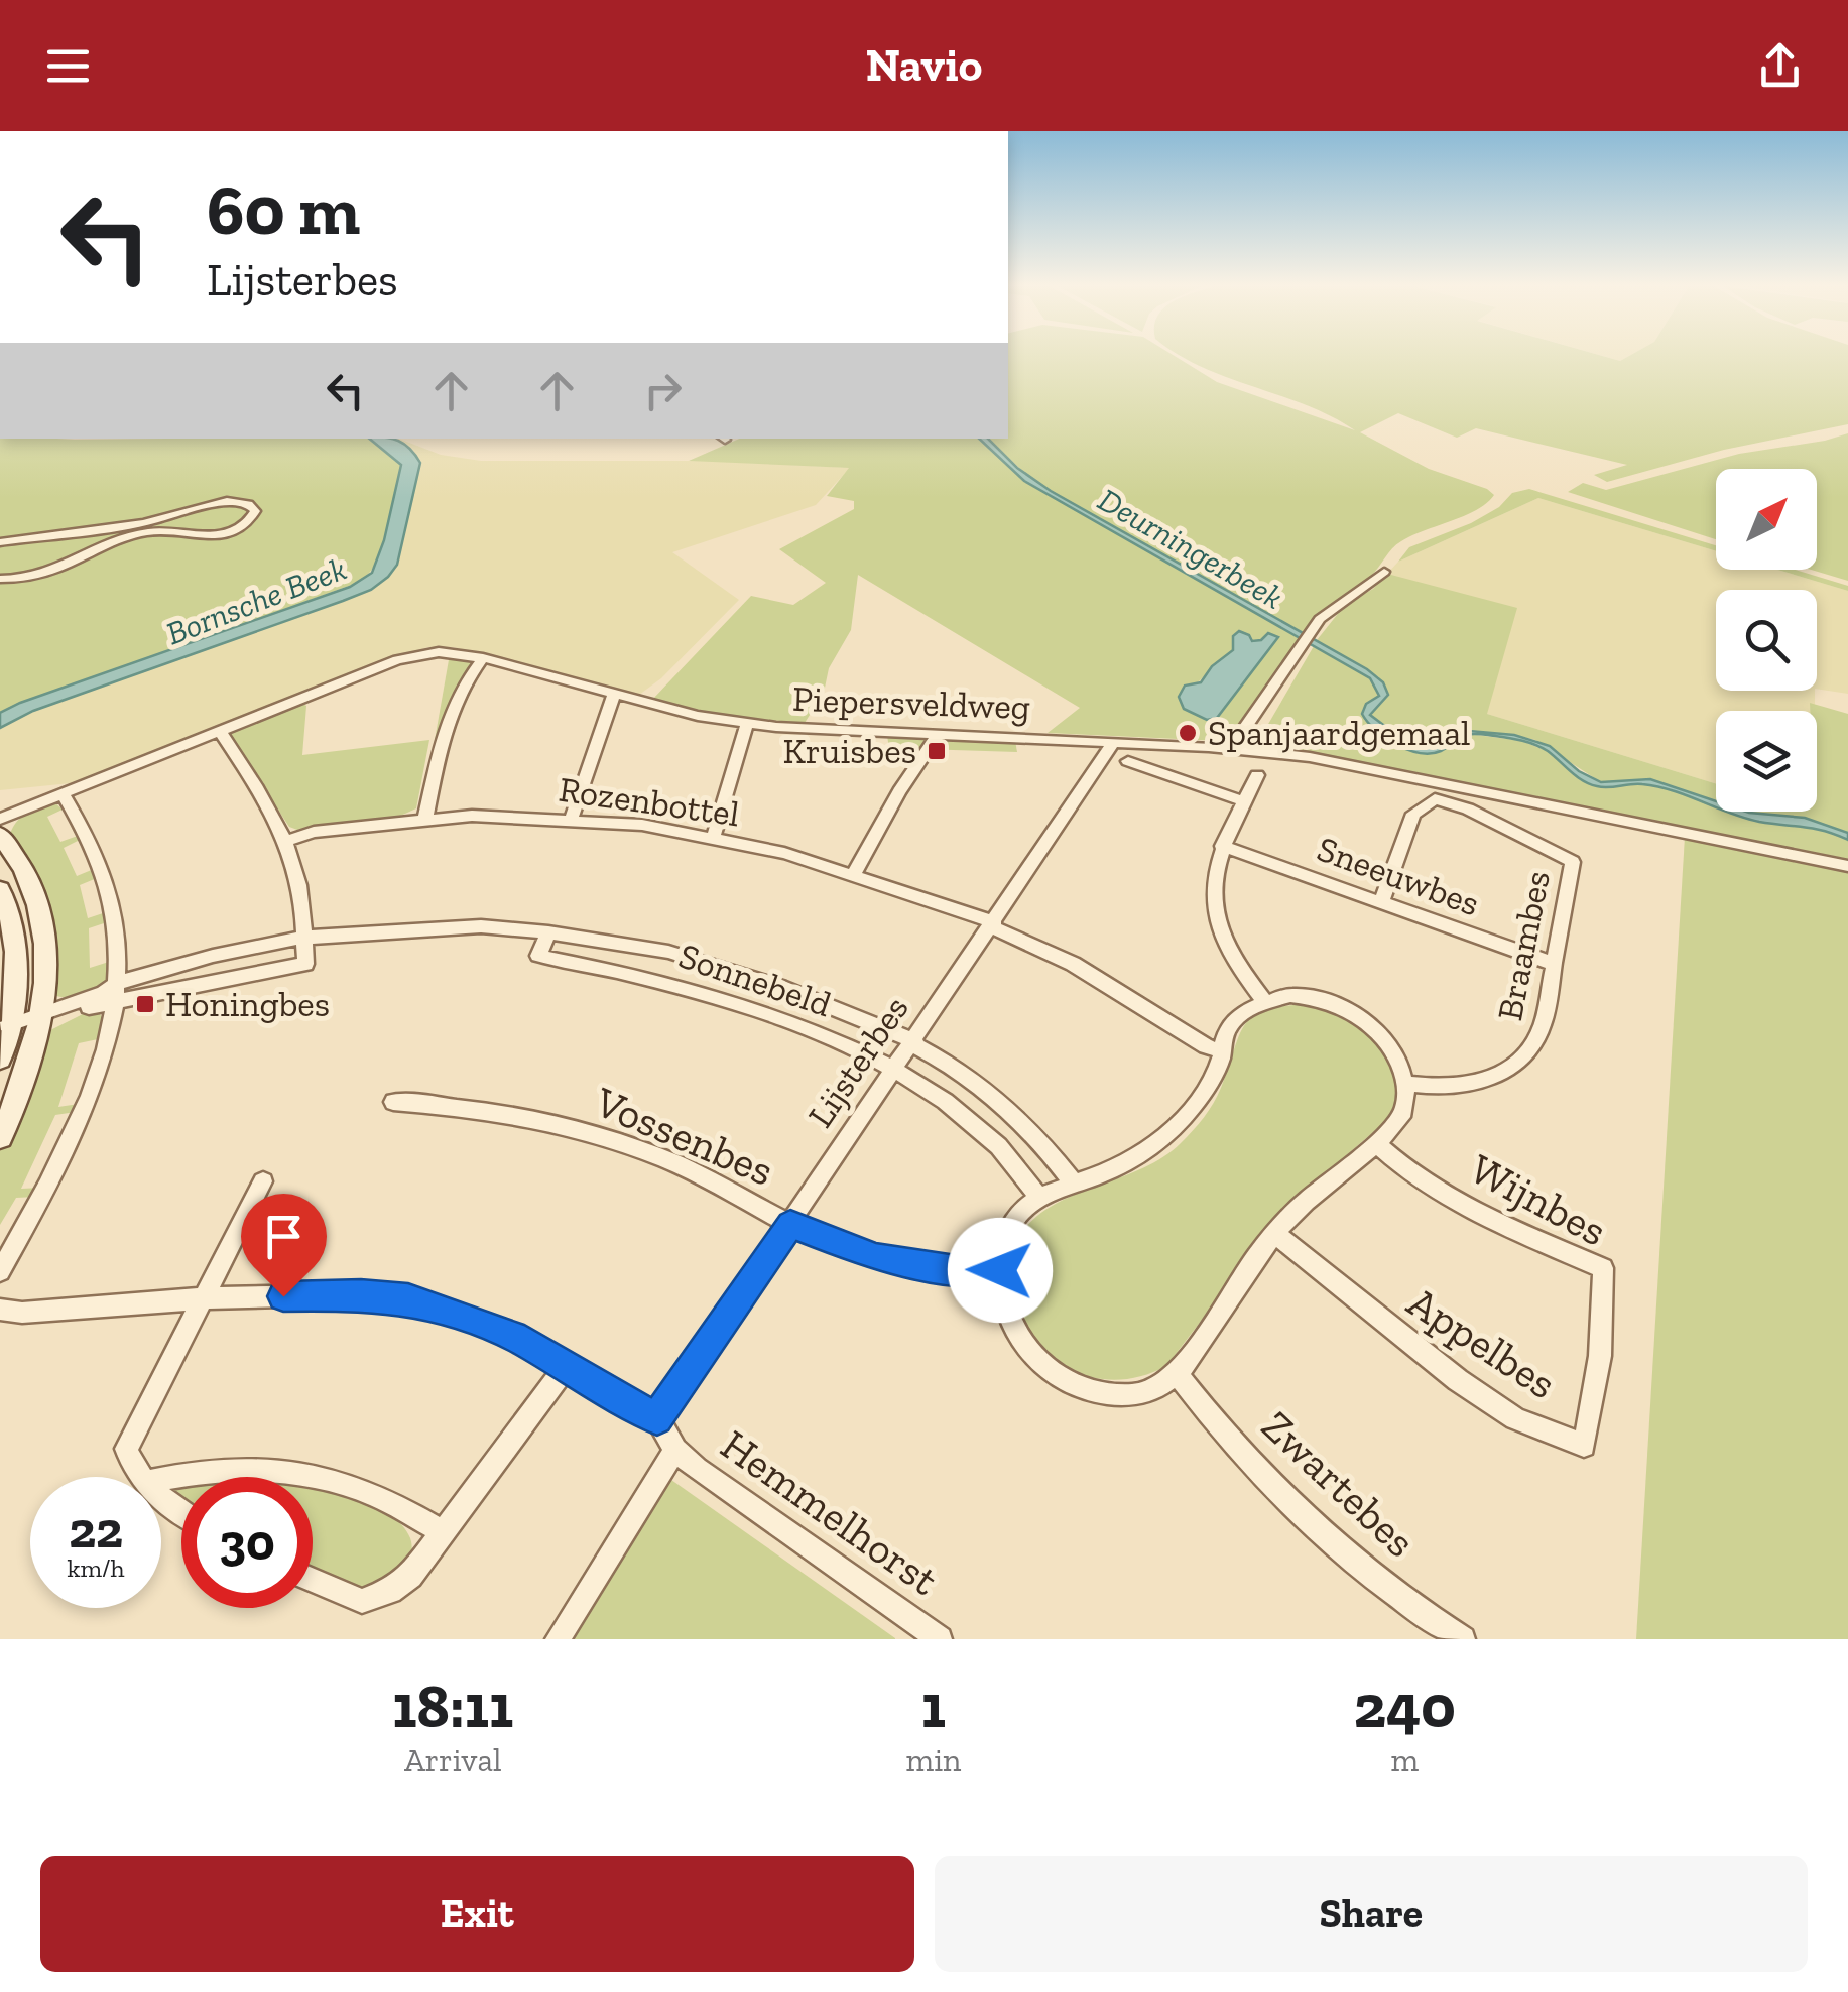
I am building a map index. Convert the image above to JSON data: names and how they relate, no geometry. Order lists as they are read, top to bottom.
{
  "streets": {
    "street": [
      "Piepersveldweg",
      "Rozenbottel",
      "Sneeuwbes",
      "Braambes",
      "Sonnebeld",
      "Lijsterbes",
      "Vossenbes",
      "Wijnbes",
      "Appelbes",
      "Zwartebes",
      "Hemmelhorst"
    ]
  },
  "crossings": [
    ["Piepersveldweg", "Lijsterbes"],
    ["Rozenbottel", "Lijsterbes"],
    ["Sneeuwbes", "Braambes"],
    ["Sonnebeld", "Lijsterbes"],
    ["Lijsterbes", "Vossenbes"],
    ["Wijnbes", "Appelbes"]
  ],
  "water": ["Deurningerbeek", "Bornsche Beek"],
  "places": {
    "other": ["Spanjaardgemaal"],
    "transit": ["Kruisbes", "Honingbes"]
  },
  "north": "top right",
  "page": {
    "header": "Navio",
    "turn": ["60 m", "Lijsterbes"],
    "speed": "22 km/h",
    "limit": "30",
    "eta": [
      "18:11",
      "Arrival",
      "1",
      "min",
      "240",
      "m"
    ],
    "buttons": ["Exit", "Share"]
  }
}
